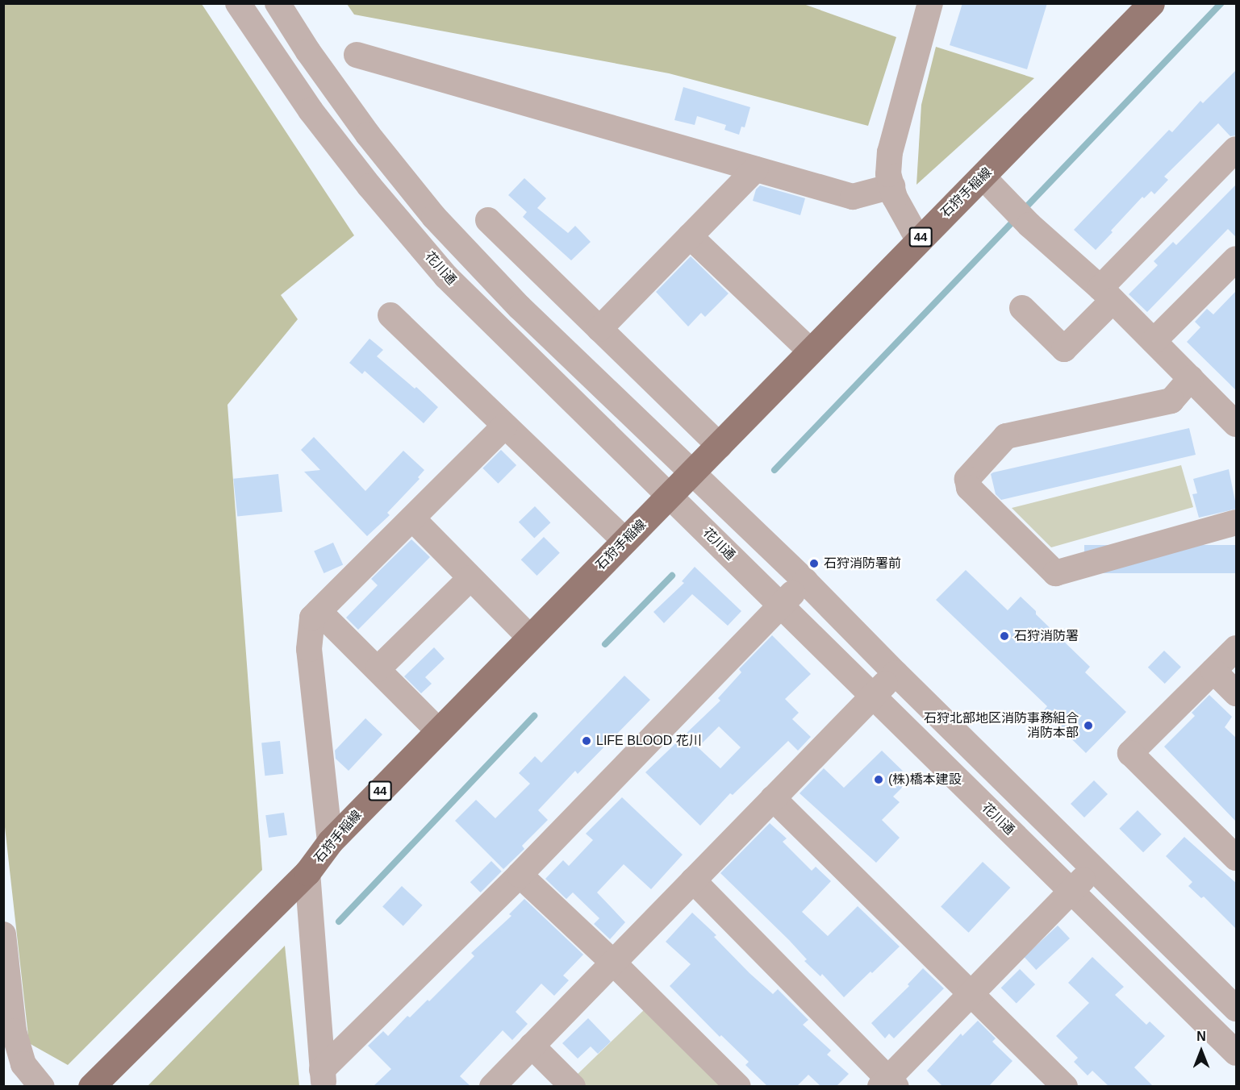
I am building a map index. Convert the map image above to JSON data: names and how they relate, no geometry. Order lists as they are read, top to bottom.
{
  "streets": {
    "main road": ["石狩手稲線", "44"],
    "street": ["花川通"]
  },
  "crossings": [
    ["石狩手稲線", "花川通"]
  ],
  "places": [
    "石狩消防署前",
    "石狩消防署",
    "石狩北部地区消防事務組合 消防本部",
    "LIFE BLOOD 花川",
    "(株)橋本建設"
  ],
  "north": "top"
}
